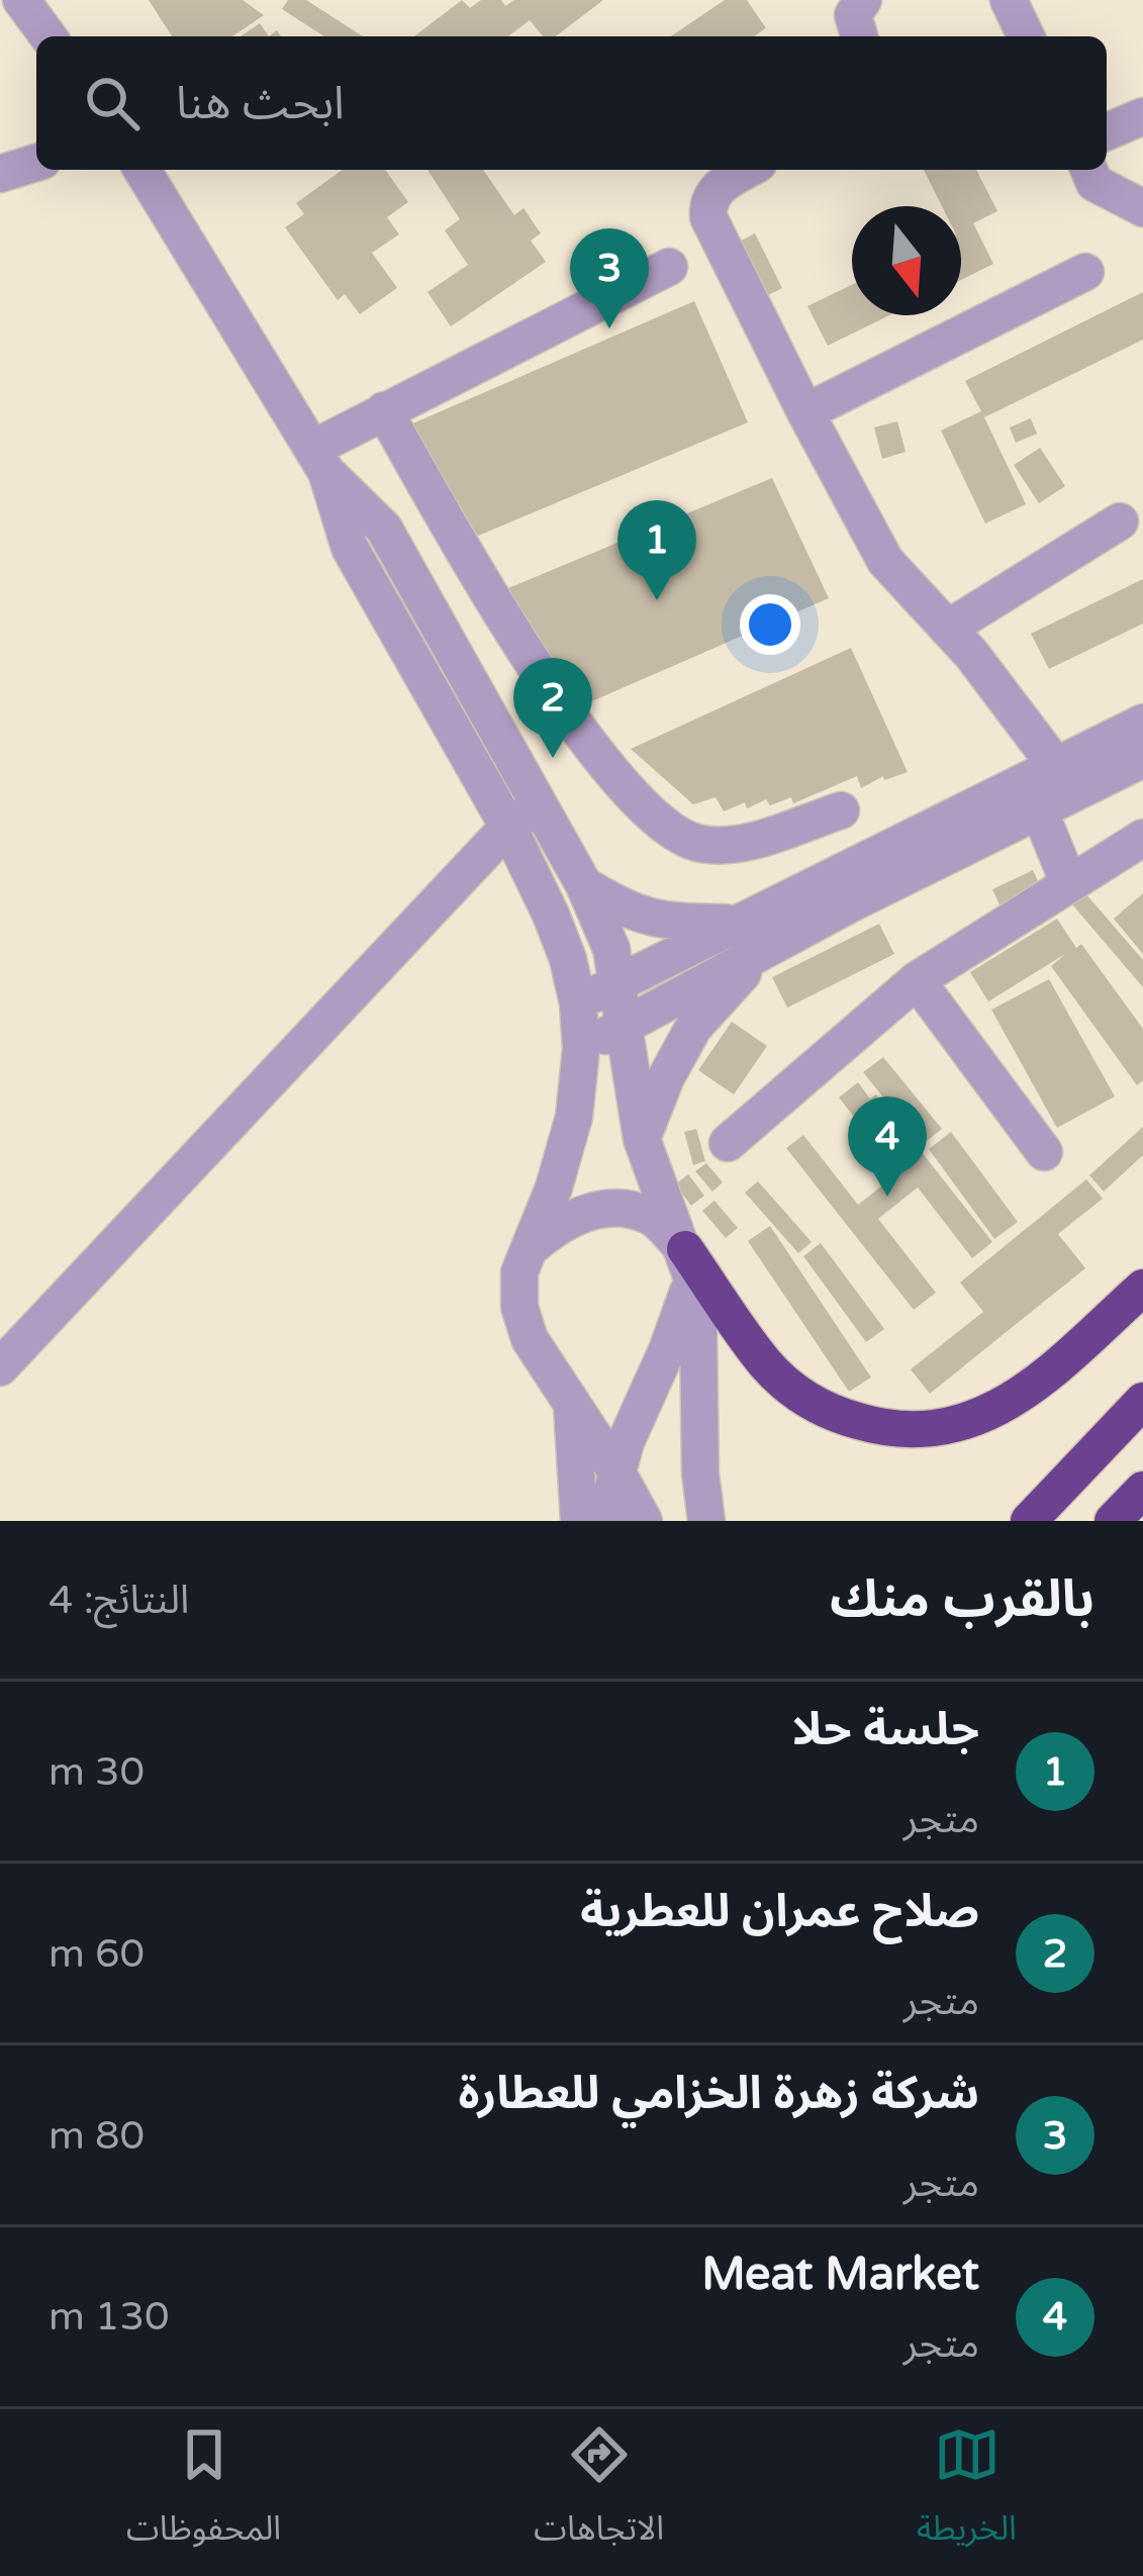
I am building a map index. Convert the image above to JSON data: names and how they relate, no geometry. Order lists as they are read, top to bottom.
{
  "north": "bottom",
  "page": {
    "search": "ابحث هنا",
    "pins": [
      "3",
      "1",
      "2",
      "4"
    ],
    "heading": ["بالقرب منك", "النتائج: 4"],
    "list": [
      {
        "mark": "1",
        "name": "جلسة حلا",
        "note": "متجر",
        "value": "30 m"
      },
      {
        "mark": "2",
        "name": "صلاح عمران للعطرية",
        "note": "متجر",
        "value": "60 m"
      },
      {
        "mark": "3",
        "name": "شركة زهرة الخزامي للعطارة",
        "note": "متجر",
        "value": "80 m"
      },
      {
        "mark": "4",
        "name": "Meat Market",
        "note": "متجر",
        "value": "130 m"
      }
    ],
    "nav": ["الخريطة", "الاتجاهات", "المحفوظات"]
  }
}
